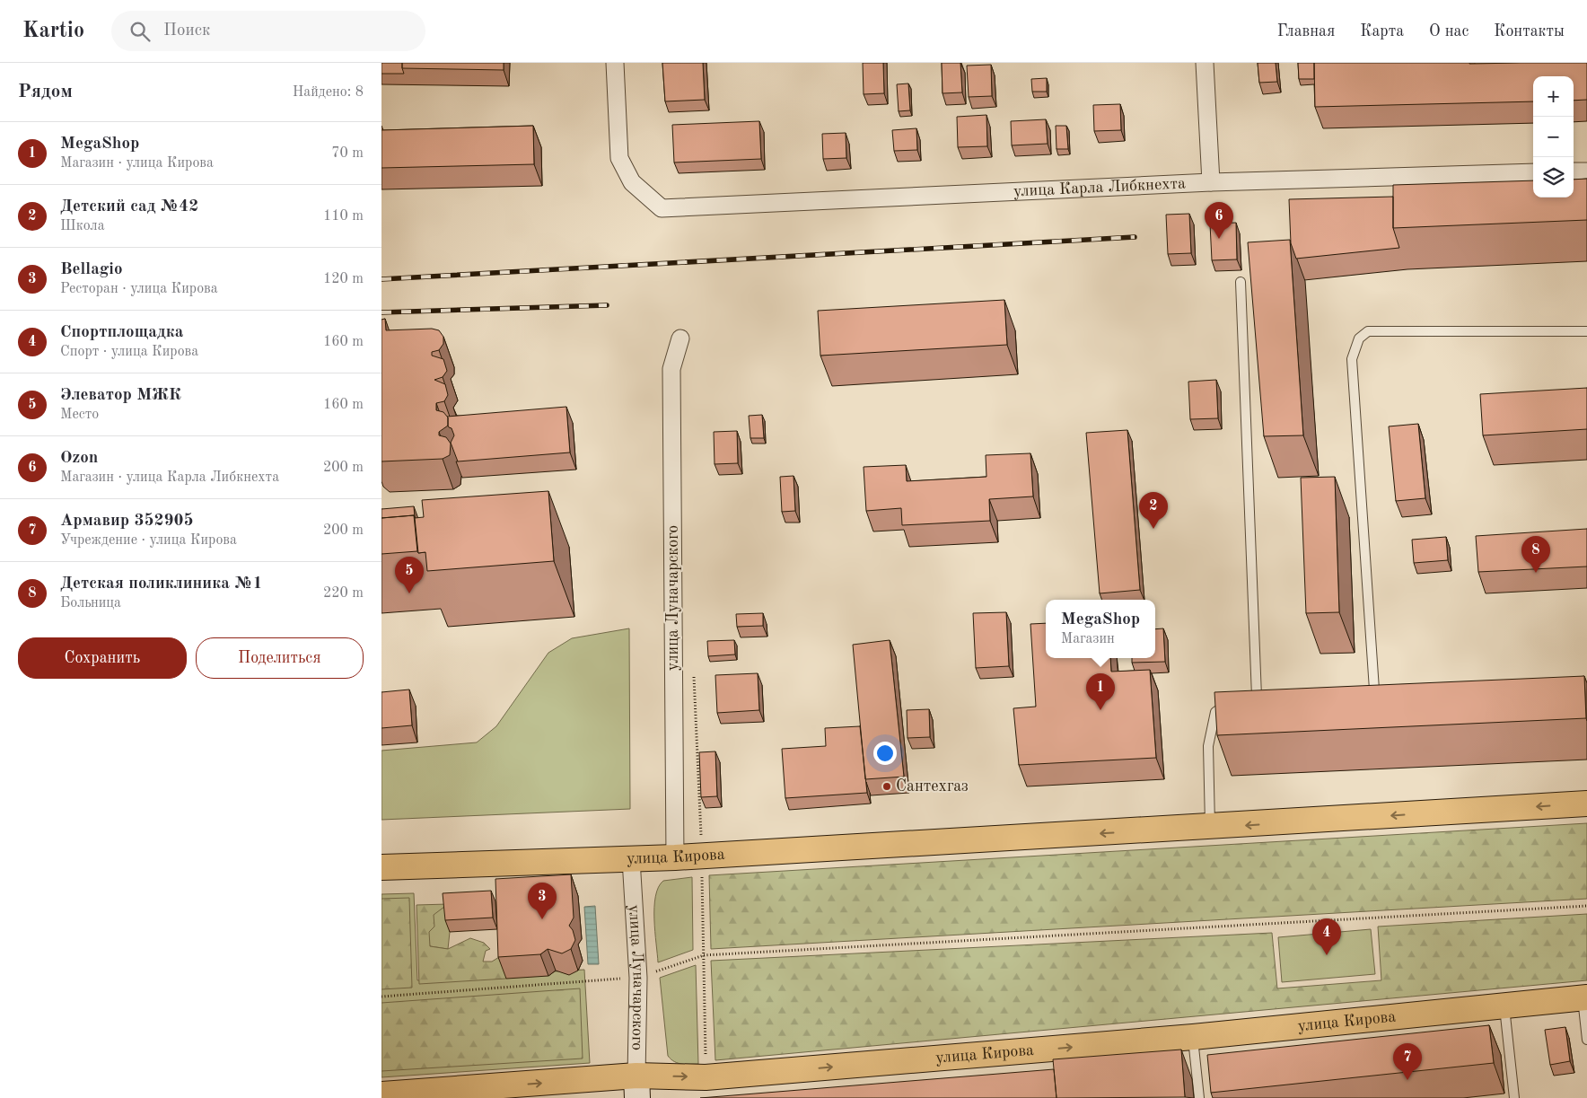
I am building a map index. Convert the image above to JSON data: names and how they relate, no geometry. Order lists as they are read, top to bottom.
{
  "streets": {
    "main road": ["улица Кирова"],
    "street": ["улица Карла Либкнехта", "улица Луначарского"]
  },
  "crossings": [
    ["улица Луначарского", "улица Кирова"]
  ],
  "places": ["Сантехгаз"],
  "page": {
    "header": "Kartio",
    "search": "Поиск",
    "nav": [
      "Главная",
      "Карта",
      "О нас",
      "Контакты"
    ],
    "heading": ["Рядом", "Найдено: 8"],
    "map_buttons": ["+", "−"],
    "list": [
      {
        "mark": "1",
        "name": "MegaShop",
        "note": "Магазин · улица Кирова",
        "value": "70 m"
      },
      {
        "mark": "2",
        "name": "Детский сад №42",
        "note": "Школа",
        "value": "110 m"
      },
      {
        "mark": "3",
        "name": "Bellagio",
        "note": "Ресторан · улица Кирова",
        "value": "120 m"
      },
      {
        "mark": "4",
        "name": "Спортплощадка",
        "note": "Спорт · улица Кирова",
        "value": "160 m"
      },
      {
        "mark": "5",
        "name": "Элеватор МЖК",
        "note": "Место",
        "value": "160 m"
      },
      {
        "mark": "6",
        "name": "Ozon",
        "note": "Магазин · улица Карла Либкнехта",
        "value": "200 m"
      },
      {
        "mark": "7",
        "name": "Армавир 352905",
        "note": "Учреждение · улица Кирова",
        "value": "200 m"
      },
      {
        "mark": "8",
        "name": "Детская поликлиника №1",
        "note": "Больница",
        "value": "220 m"
      }
    ],
    "pins": [
      "6",
      "2",
      "8",
      "5",
      "1",
      "3",
      "4",
      "7"
    ],
    "popup": ["MegaShop", "Магазин"],
    "buttons": ["Сохранить", "Поделиться"]
  }
}
